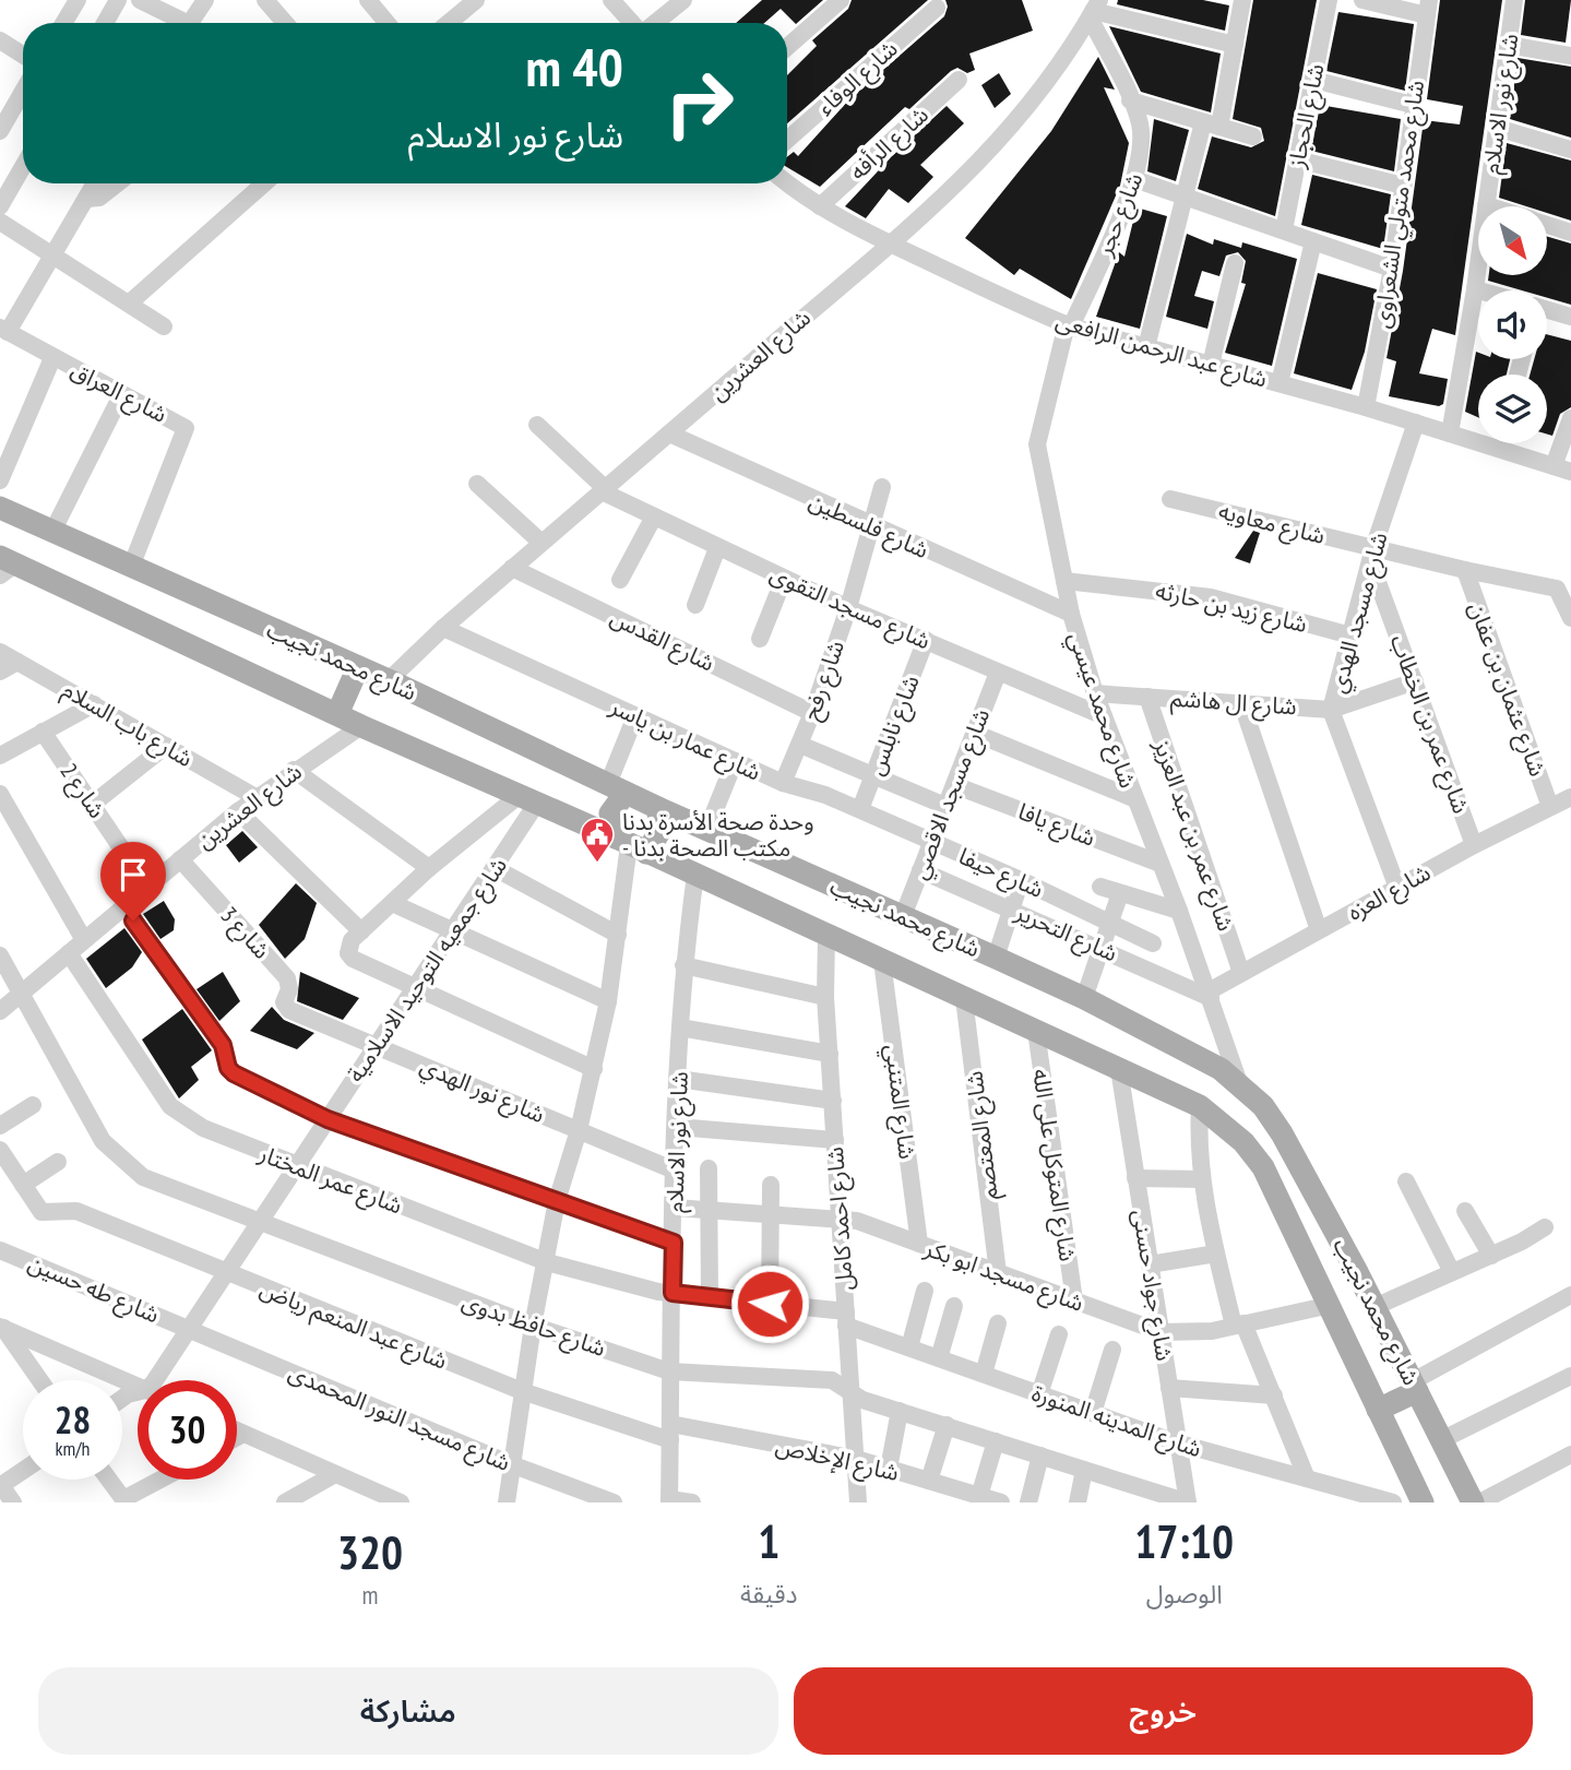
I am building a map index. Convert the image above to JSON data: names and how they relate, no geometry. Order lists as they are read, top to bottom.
{
  "streets": {
    "main road": ["شارع محمد نجيب"],
    "street": [
      "شارع الوفاء",
      "شارع نور الاسلام",
      "شارع الحجاز",
      "شارع الرأفه",
      "شارع محمد متولي الشعراوى",
      "شارع حجر",
      "شارع عبد الرحمن الرافعى",
      "شارع العشرين",
      "شارع العراق",
      "شارع معاويه",
      "شارع فلسطين",
      "شارع مسجد التقوى",
      "شارع زيد بن حارثه",
      "شارع مسجد الهدي",
      "شارع القدس",
      "شارع رفح",
      "شارع عثمان بن عفان",
      "شارع ال هاشم",
      "شارع محمد عيسي",
      "شارع باب السلام",
      "شارع عمر بن الخطاب",
      "شارع نابلس",
      "شارع عمار بن ياسر",
      "شارع 2",
      "شارع مسجد الاقصي",
      "شارع يافا",
      "شارع عمر بن عبد العزيز",
      "شارع حيفا",
      "شارع العزه",
      "شارع 3",
      "شارع التحرير",
      "شارع جمعيه التوحيد الاسلامية",
      "شارع نور الهدي",
      "شارع المتنبي",
      "شارع المعتصم",
      "شارع المتوكل على الله",
      "شارع عمر المختار",
      "شارع احمد كامل",
      "شارع مسجد ابو بكر",
      "شارع جواد حسنى",
      "شارع طه حسين",
      "شارع عبد المنعم رياض",
      "شارع حافظ بدوى",
      "شارع مسجد النور المحمدى",
      "شارع المدينه المنورة",
      "شارع الإخلاص"
    ]
  },
  "crossings": [
    ["شارع نور الاسلام", "شارع عبد الرحمن الرافعى"],
    ["شارع نور الاسلام", "شارع محمد نجيب"],
    ["شارع نور الاسلام", "شارع نور الهدي"],
    ["شارع نور الاسلام", "شارع عمر المختار"],
    ["شارع نور الاسلام", "شارع مسجد ابو بكر"],
    ["شارع نور الاسلام", "شارع عبد المنعم رياض"],
    ["شارع نور الاسلام", "شارع حافظ بدوى"],
    ["شارع نور الاسلام", "شارع الإخلاص"],
    ["شارع الرأفه", "شارع عبد الرحمن الرافعى"],
    ["شارع محمد متولي الشعراوى", "شارع عبد الرحمن الرافعى"],
    ["شارع حجر", "شارع عبد الرحمن الرافعى"],
    ["شارع حجر", "شارع العشرين"],
    ["شارع حجر", "شارع محمد عيسي"],
    ["شارع عبد الرحمن الرافعى", "شارع العشرين"],
    ["شارع عبد الرحمن الرافعى", "شارع مسجد الهدي"],
    ["شارع عبد الرحمن الرافعى", "شارع محمد عيسي"],
    ["شارع العشرين", "شارع فلسطين"],
    ["شارع العشرين", "شارع مسجد التقوى"],
    ["شارع العشرين", "شارع القدس"],
    ["شارع العشرين", "شارع محمد نجيب"],
    ["شارع العشرين", "شارع باب السلام"],
    ["شارع العشرين", "شارع عمار بن ياسر"],
    ["شارع العشرين", "شارع 2"],
    ["شارع العشرين", "شارع 3"],
    ["شارع العشرين", "شارع عمر المختار"],
    ["شارع العشرين", "شارع حافظ بدوى"],
    ["شارع العراق", "شارع محمد نجيب"],
    ["شارع معاويه", "شارع مسجد الهدي"],
    ["شارع معاويه", "شارع عثمان بن عفان"],
    ["شارع معاويه", "شارع عمر بن الخطاب"],
    ["شارع فلسطين", "شارع رفح"],
    ["شارع فلسطين", "شارع محمد عيسي"],
    ["شارع مسجد التقوى", "شارع رفح"],
    ["شارع مسجد التقوى", "شارع محمد عيسي"],
    ["شارع مسجد التقوى", "شارع نابلس"],
    ["شارع مسجد التقوى", "شارع مسجد الاقصي"],
    ["شارع زيد بن حارثه", "شارع مسجد الهدي"],
    ["شارع زيد بن حارثه", "شارع محمد عيسي"],
    ["شارع مسجد الهدي", "شارع ال هاشم"],
    ["شارع مسجد الهدي", "شارع عمر بن الخطاب"],
    ["شارع مسجد الهدي", "شارع العزه"],
    ["شارع القدس", "شارع رفح"],
    ["شارع محمد نجيب", "شارع محمد عيسي"],
    ["شارع محمد نجيب", "شارع مسجد الاقصي"],
    ["شارع محمد نجيب", "شارع جمعيه التوحيد الاسلامية"],
    ["شارع محمد نجيب", "شارع المتنبي"],
    ["شارع محمد نجيب", "شارع المعتصم"],
    ["شارع محمد نجيب", "شارع المتوكل على الله"],
    ["شارع محمد نجيب", "شارع احمد كامل"],
    ["شارع محمد نجيب", "شارع مسجد ابو بكر"],
    ["شارع محمد نجيب", "شارع جواد حسنى"],
    ["شارع رفح", "شارع عمار بن ياسر"],
    ["شارع عثمان بن عفان", "شارع العزه"],
    ["شارع ال هاشم", "شارع محمد عيسي"],
    ["شارع ال هاشم", "شارع عمر بن الخطاب"],
    ["شارع ال هاشم", "شارع عمر بن عبد العزيز"],
    ["شارع محمد عيسي", "شارع يافا"],
    ["شارع محمد عيسي", "شارع العزه"],
    ["شارع محمد عيسي", "شارع التحرير"],
    ["شارع عمر بن الخطاب", "شارع العزه"],
    ["شارع نابلس", "شارع عمار بن ياسر"],
    ["شارع عمار بن ياسر", "شارع مسجد الاقصي"],
    ["شارع عمار بن ياسر", "شارع حيفا"],
    ["شارع مسجد الاقصي", "شارع يافا"],
    ["شارع مسجد الاقصي", "شارع حيفا"],
    ["شارع مسجد الاقصي", "شارع التحرير"],
    ["شارع عمر بن عبد العزيز", "شارع العزه"],
    ["شارع العزه", "شارع التحرير"],
    ["شارع 3", "شارع نور الهدي"],
    ["شارع جمعيه التوحيد الاسلامية", "شارع نور الهدي"],
    ["شارع جمعيه التوحيد الاسلامية", "شارع عمر المختار"],
    ["شارع جمعيه التوحيد الاسلامية", "شارع طه حسين"],
    ["شارع جمعيه التوحيد الاسلامية", "شارع عبد المنعم رياض"],
    ["شارع جمعيه التوحيد الاسلامية", "شارع حافظ بدوى"],
    ["شارع جمعيه التوحيد الاسلامية", "شارع مسجد النور المحمدى"],
    ["شارع المتنبي", "شارع مسجد ابو بكر"],
    ["شارع المعتصم", "شارع مسجد ابو بكر"],
    ["شارع المتوكل على الله", "شارع مسجد ابو بكر"],
    ["شارع عمر المختار", "شارع المدينه المنورة"],
    ["شارع احمد كامل", "شارع مسجد ابو بكر"],
    ["شارع احمد كامل", "شارع حافظ بدوى"],
    ["شارع احمد كامل", "شارع المدينه المنورة"],
    ["شارع احمد كامل", "شارع الإخلاص"],
    ["شارع مسجد ابو بكر", "شارع جواد حسنى"],
    ["شارع جواد حسنى", "شارع حافظ بدوى"],
    ["شارع جواد حسنى", "شارع المدينه المنورة"],
    ["شارع طه حسين", "شارع مسجد النور المحمدى"],
    ["شارع عبد المنعم رياض", "شارع الإخلاص"]
  ],
  "places": {
    "public building": ["وحدة صحة الأسرة بدنا - مكتب الصحة بدنا"]
  },
  "north": "bottom right",
  "page": {
    "turn": ["40 m", "شارع نور الاسلام"],
    "speed": "28 km/h",
    "limit": "30",
    "eta": [
      "17:10",
      "الوصول",
      "1",
      "دقيقة",
      "320",
      "m"
    ],
    "buttons": ["خروج", "مشاركة"]
  }
}
